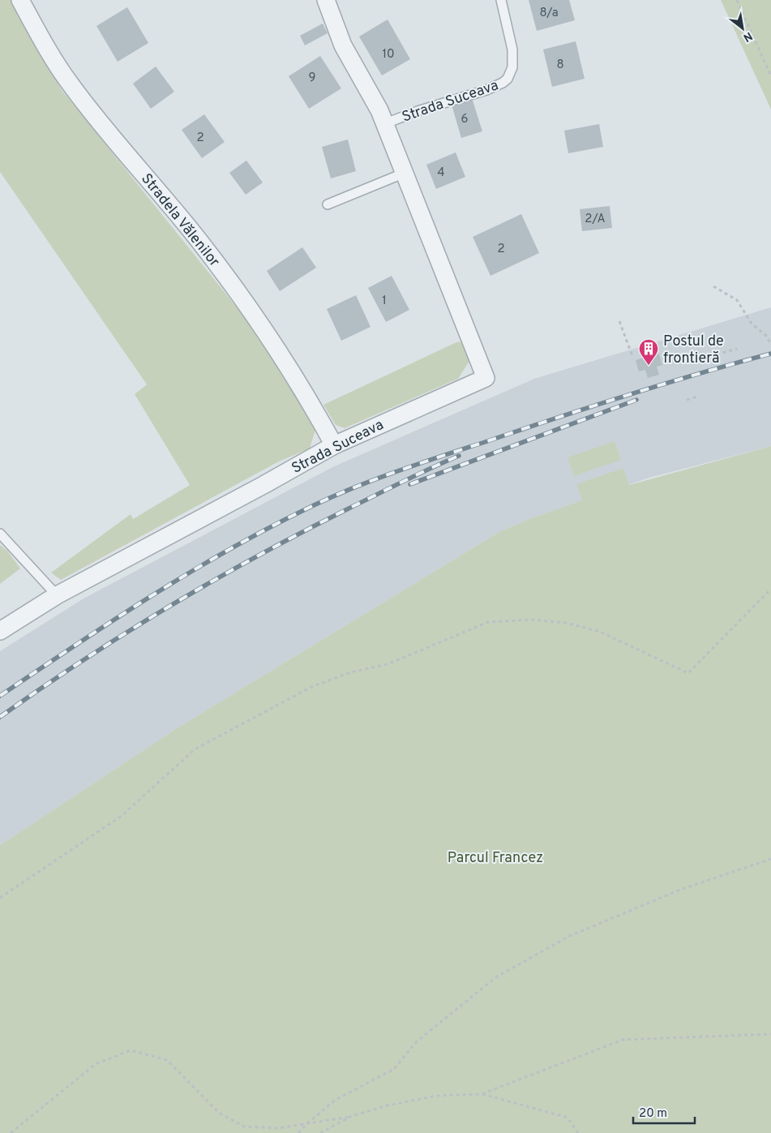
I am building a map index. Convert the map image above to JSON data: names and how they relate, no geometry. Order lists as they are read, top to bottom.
{
  "streets": {
    "street": ["Strada Suceava", "Stradela Vălenilor"]
  },
  "crossings": [
    ["Strada Suceava", "Stradela Vălenilor"]
  ],
  "parks": ["Parcul Francez"],
  "places": {
    "building": ["Postul de frontieră"]
  },
  "house_numbers": [
    "8/a",
    "10",
    "8",
    "9",
    "6",
    "2",
    "4",
    "2/A",
    "2",
    "1"
  ],
  "scale_bar": "20 m",
  "north": "bottom right"
}
